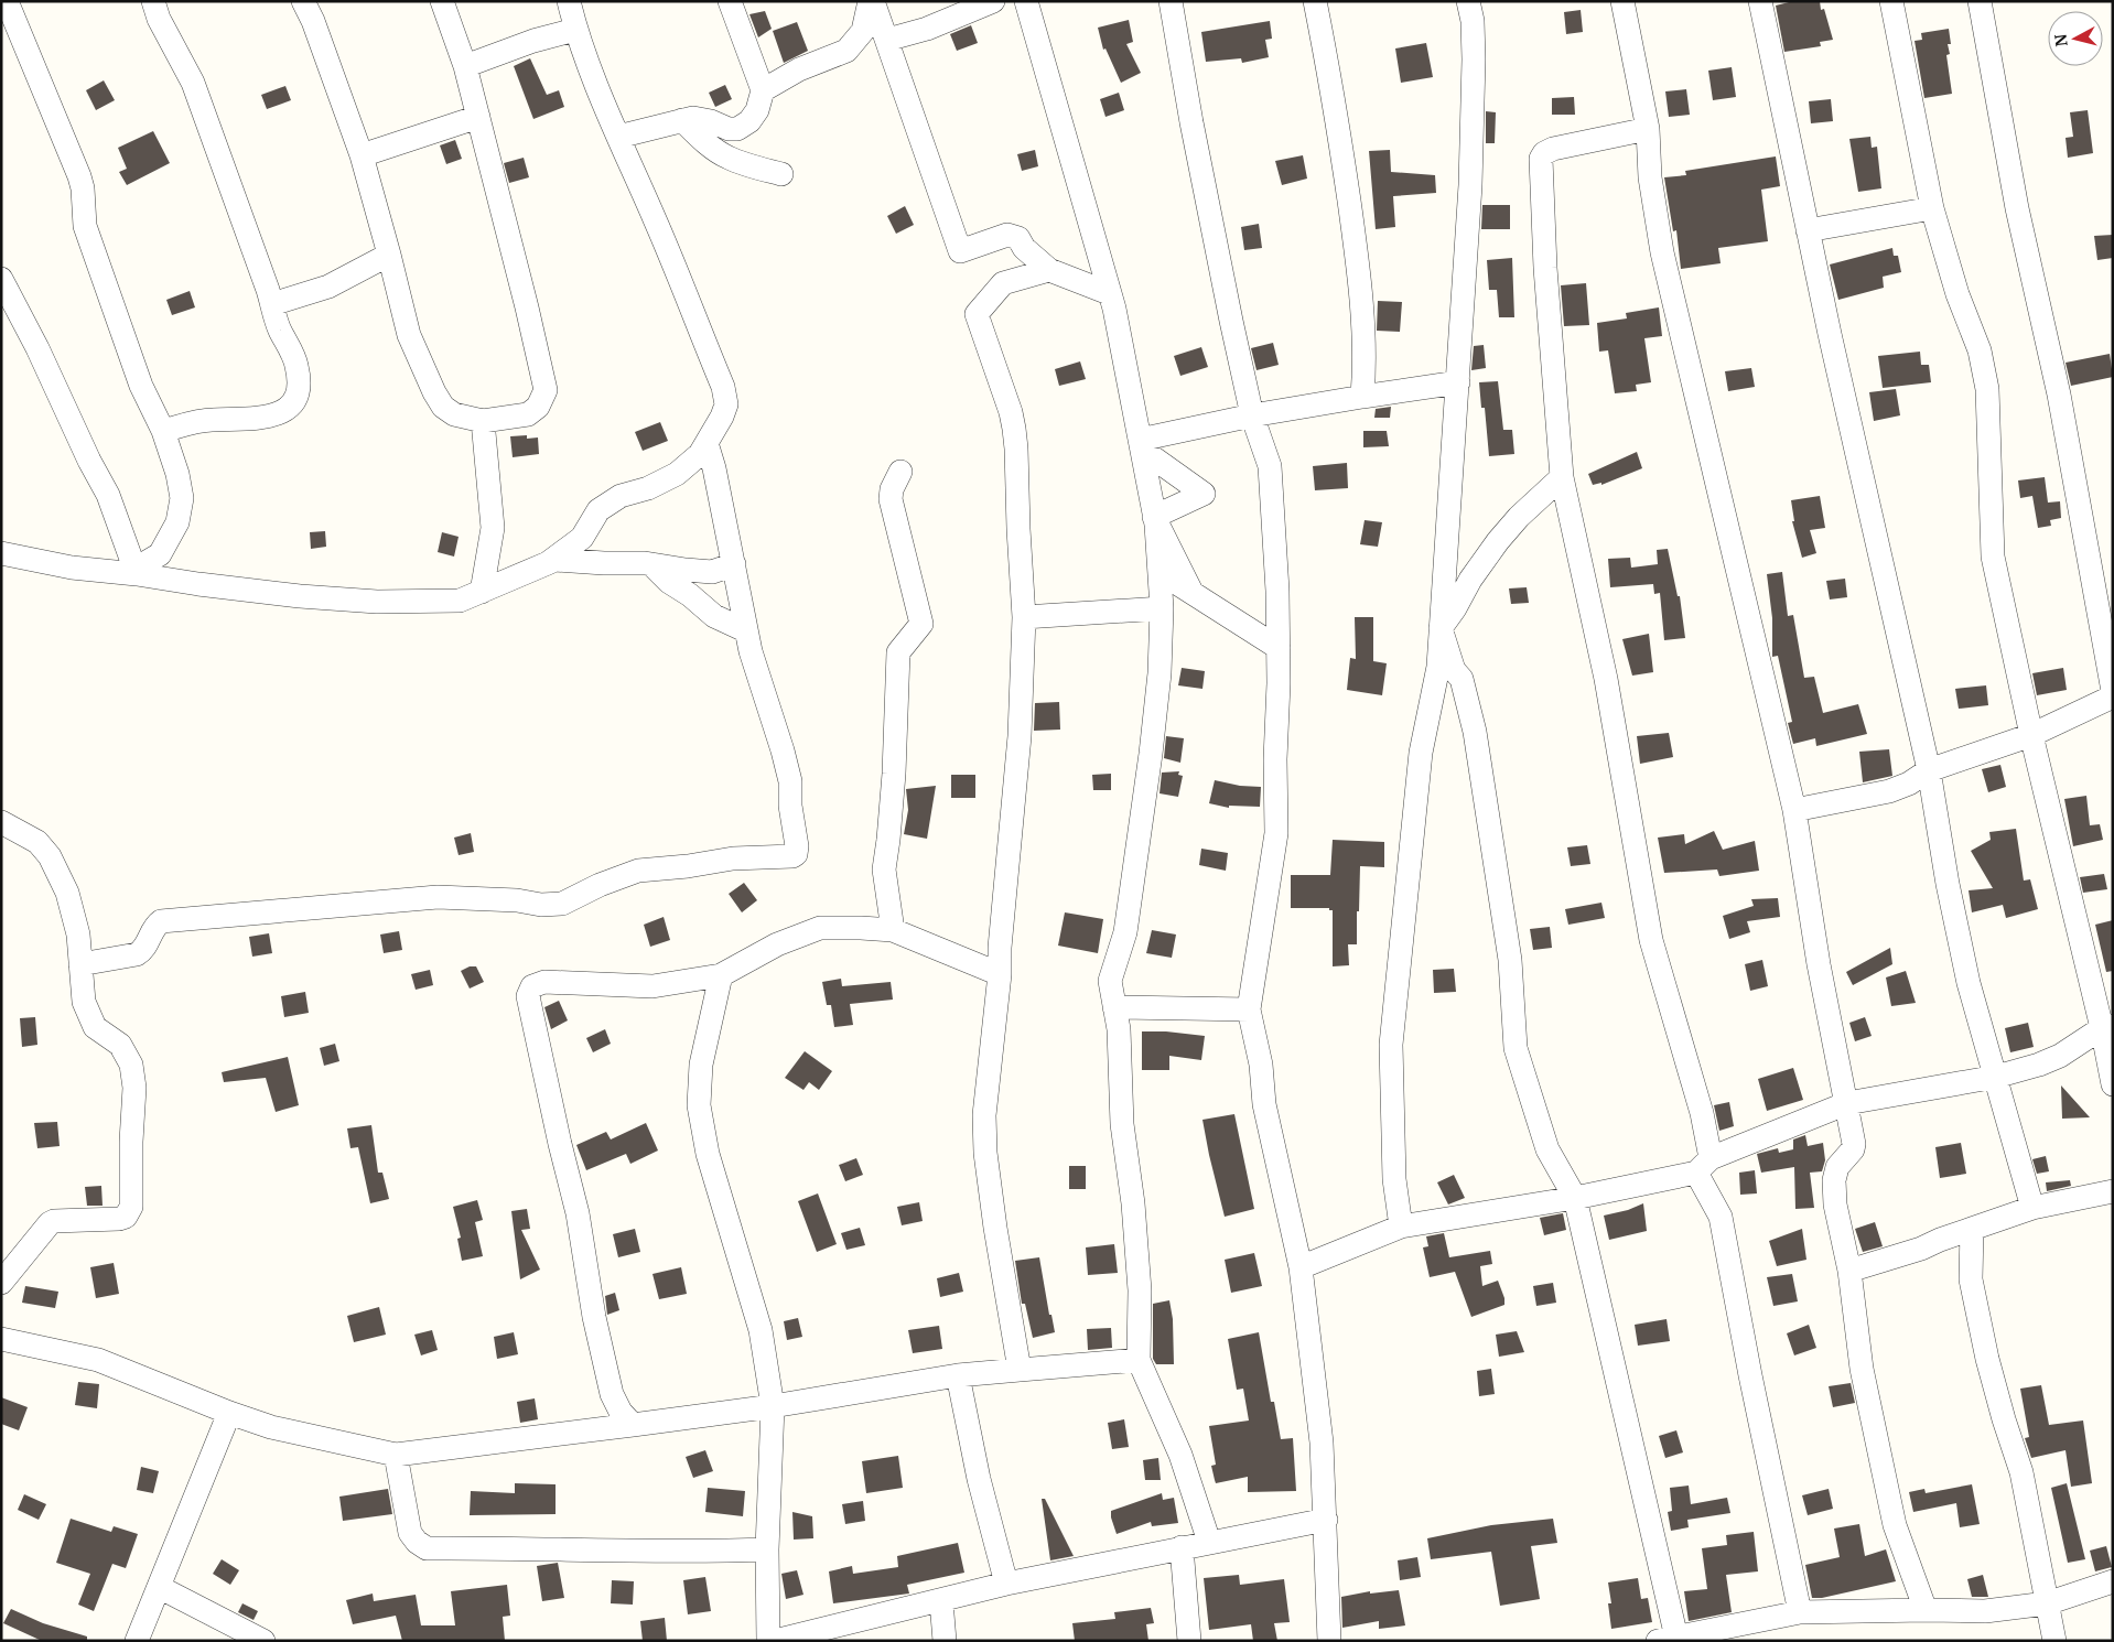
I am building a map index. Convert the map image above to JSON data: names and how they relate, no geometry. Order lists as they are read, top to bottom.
{
  "north": "left"
}
